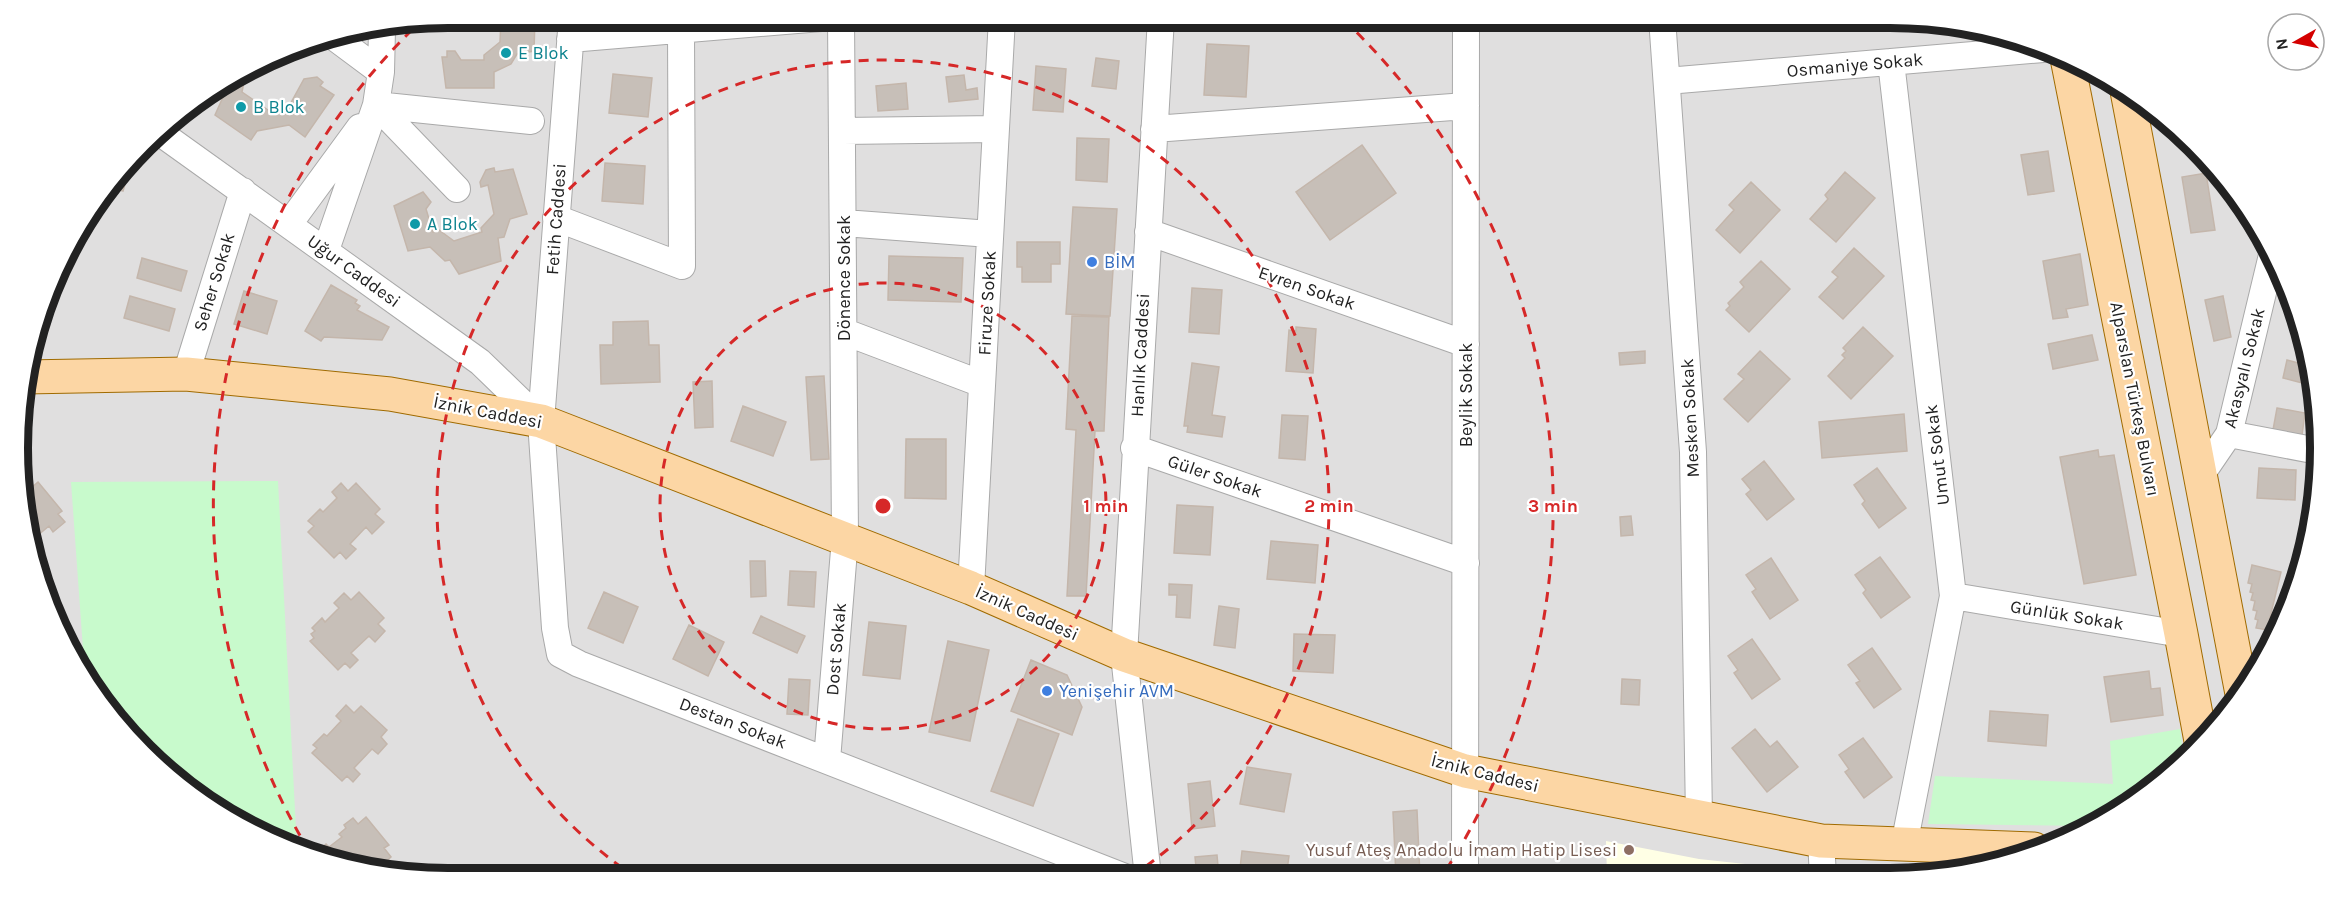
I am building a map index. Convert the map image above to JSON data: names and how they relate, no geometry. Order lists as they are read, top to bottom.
{
  "streets": {
    "main road": ["Alparslan Türkeş Bulvarı", "İznik Caddesi"],
    "street": [
      "Osmaniye Sokak",
      "Fetih Caddesi",
      "Uğur Caddesi",
      "Dönence Sokak",
      "Seher Sokak",
      "Evren Sokak",
      "Firuze Sokak",
      "Hanlık Caddesi",
      "Akasyalı Sokak",
      "Beylik Sokak",
      "Mesken Sokak",
      "Umut Sokak",
      "Güler Sokak",
      "Günlük Sokak",
      "Dost Sokak",
      "Destan Sokak"
    ]
  },
  "crossings": [
    ["Osmaniye Sokak", "Mesken Sokak"],
    ["Osmaniye Sokak", "Umut Sokak"],
    ["Fetih Caddesi", "Uğur Caddesi"],
    ["Fetih Caddesi", "İznik Caddesi"],
    ["Fetih Caddesi", "Destan Sokak"],
    ["Uğur Caddesi", "Seher Sokak"],
    ["Uğur Caddesi", "İznik Caddesi"],
    ["Uğur Caddesi", "Destan Sokak"],
    ["Dönence Sokak", "İznik Caddesi"],
    ["Dönence Sokak", "Dost Sokak"],
    ["Seher Sokak", "İznik Caddesi"],
    ["Evren Sokak", "Hanlık Caddesi"],
    ["Evren Sokak", "Beylik Sokak"],
    ["Firuze Sokak", "İznik Caddesi"],
    ["Hanlık Caddesi", "İznik Caddesi"],
    ["Hanlık Caddesi", "Güler Sokak"],
    ["Beylik Sokak", "İznik Caddesi"],
    ["Beylik Sokak", "Güler Sokak"],
    ["Alparslan Türkeş Bulvarı", "Günlük Sokak"],
    ["İznik Caddesi", "Mesken Sokak"],
    ["İznik Caddesi", "Umut Sokak"],
    ["İznik Caddesi", "Dost Sokak"],
    ["İznik Caddesi", "Destan Sokak"],
    ["Umut Sokak", "Günlük Sokak"],
    ["Dost Sokak", "Destan Sokak"]
  ],
  "places": [
    "E Blok",
    "B Blok",
    "A Blok",
    "BİM",
    "Yenişehir AVM",
    "Yusuf Ateş Anadolu İmam Hatip Lisesi"
  ],
  "north": "left",
  "rings": ["1 min", "2 min", "3 min"]
}
